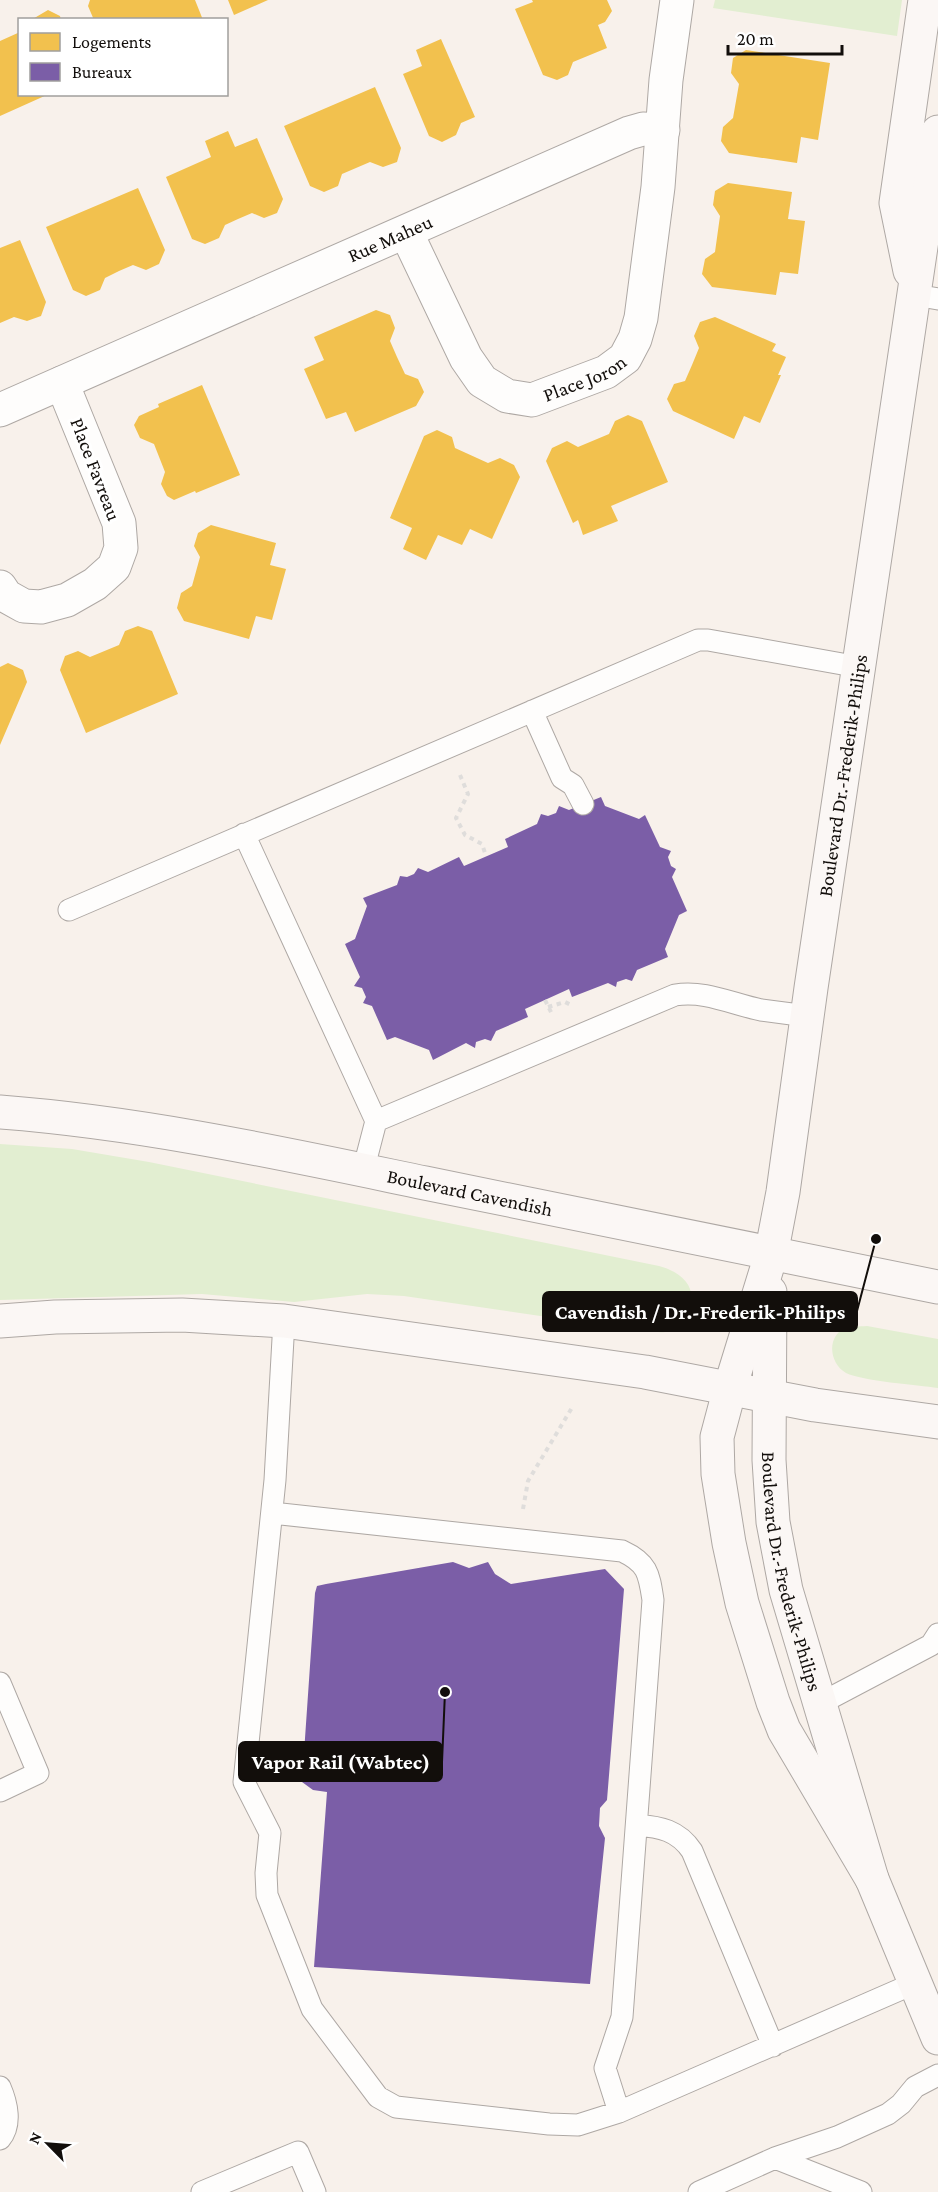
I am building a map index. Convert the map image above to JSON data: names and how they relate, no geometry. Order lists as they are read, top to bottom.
{
  "streets": {
    "street": [
      "Rue Maheu",
      "Place Joron",
      "Place Favreau",
      "Boulevard Dr.-Frederik-Philips",
      "Boulevard Cavendish"
    ]
  },
  "crossings": [
    ["Rue Maheu", "Place Joron"],
    ["Rue Maheu", "Place Favreau"],
    ["Boulevard Dr.-Frederik-Philips", "Boulevard Cavendish"]
  ],
  "places": ["Cavendish / Dr.-Frederik-Philips", "Vapor Rail (Wabtec)"],
  "legend": ["Logements", "Bureaux"],
  "scale_bar": "20 m",
  "north": "top left"
}
